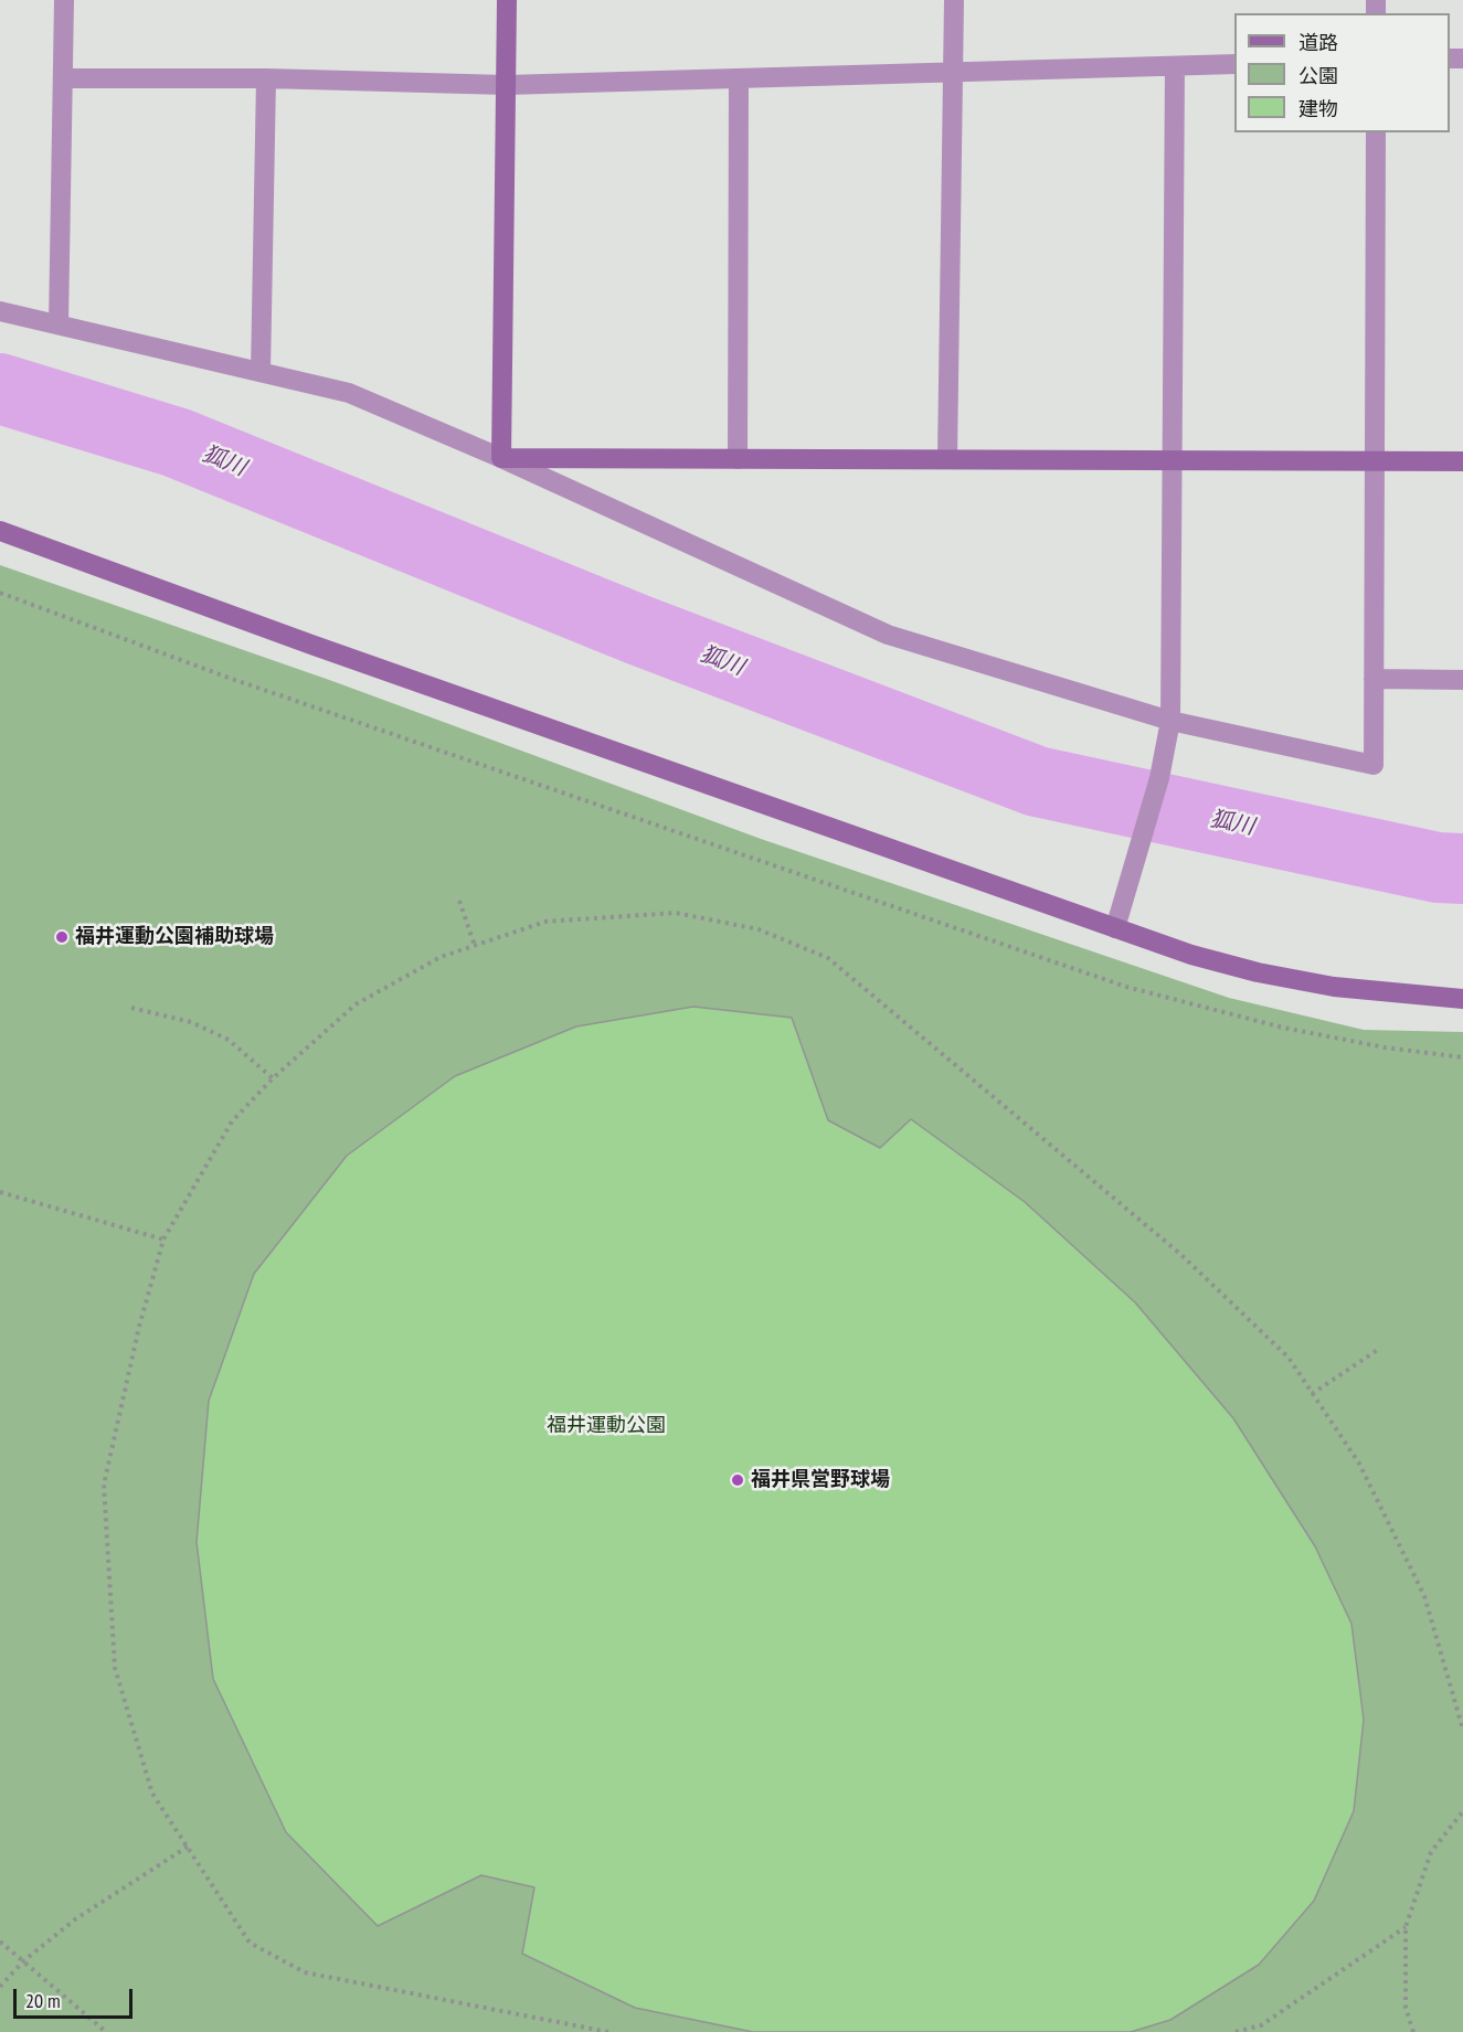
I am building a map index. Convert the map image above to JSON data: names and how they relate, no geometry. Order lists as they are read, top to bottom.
{
  "water": ["狐川"],
  "parks": ["福井運動公園"],
  "places": ["福井運動公園補助球場", "福井県営野球場"],
  "legend": ["道路", "公園", "建物"],
  "scale_bar": "20 m"
}
